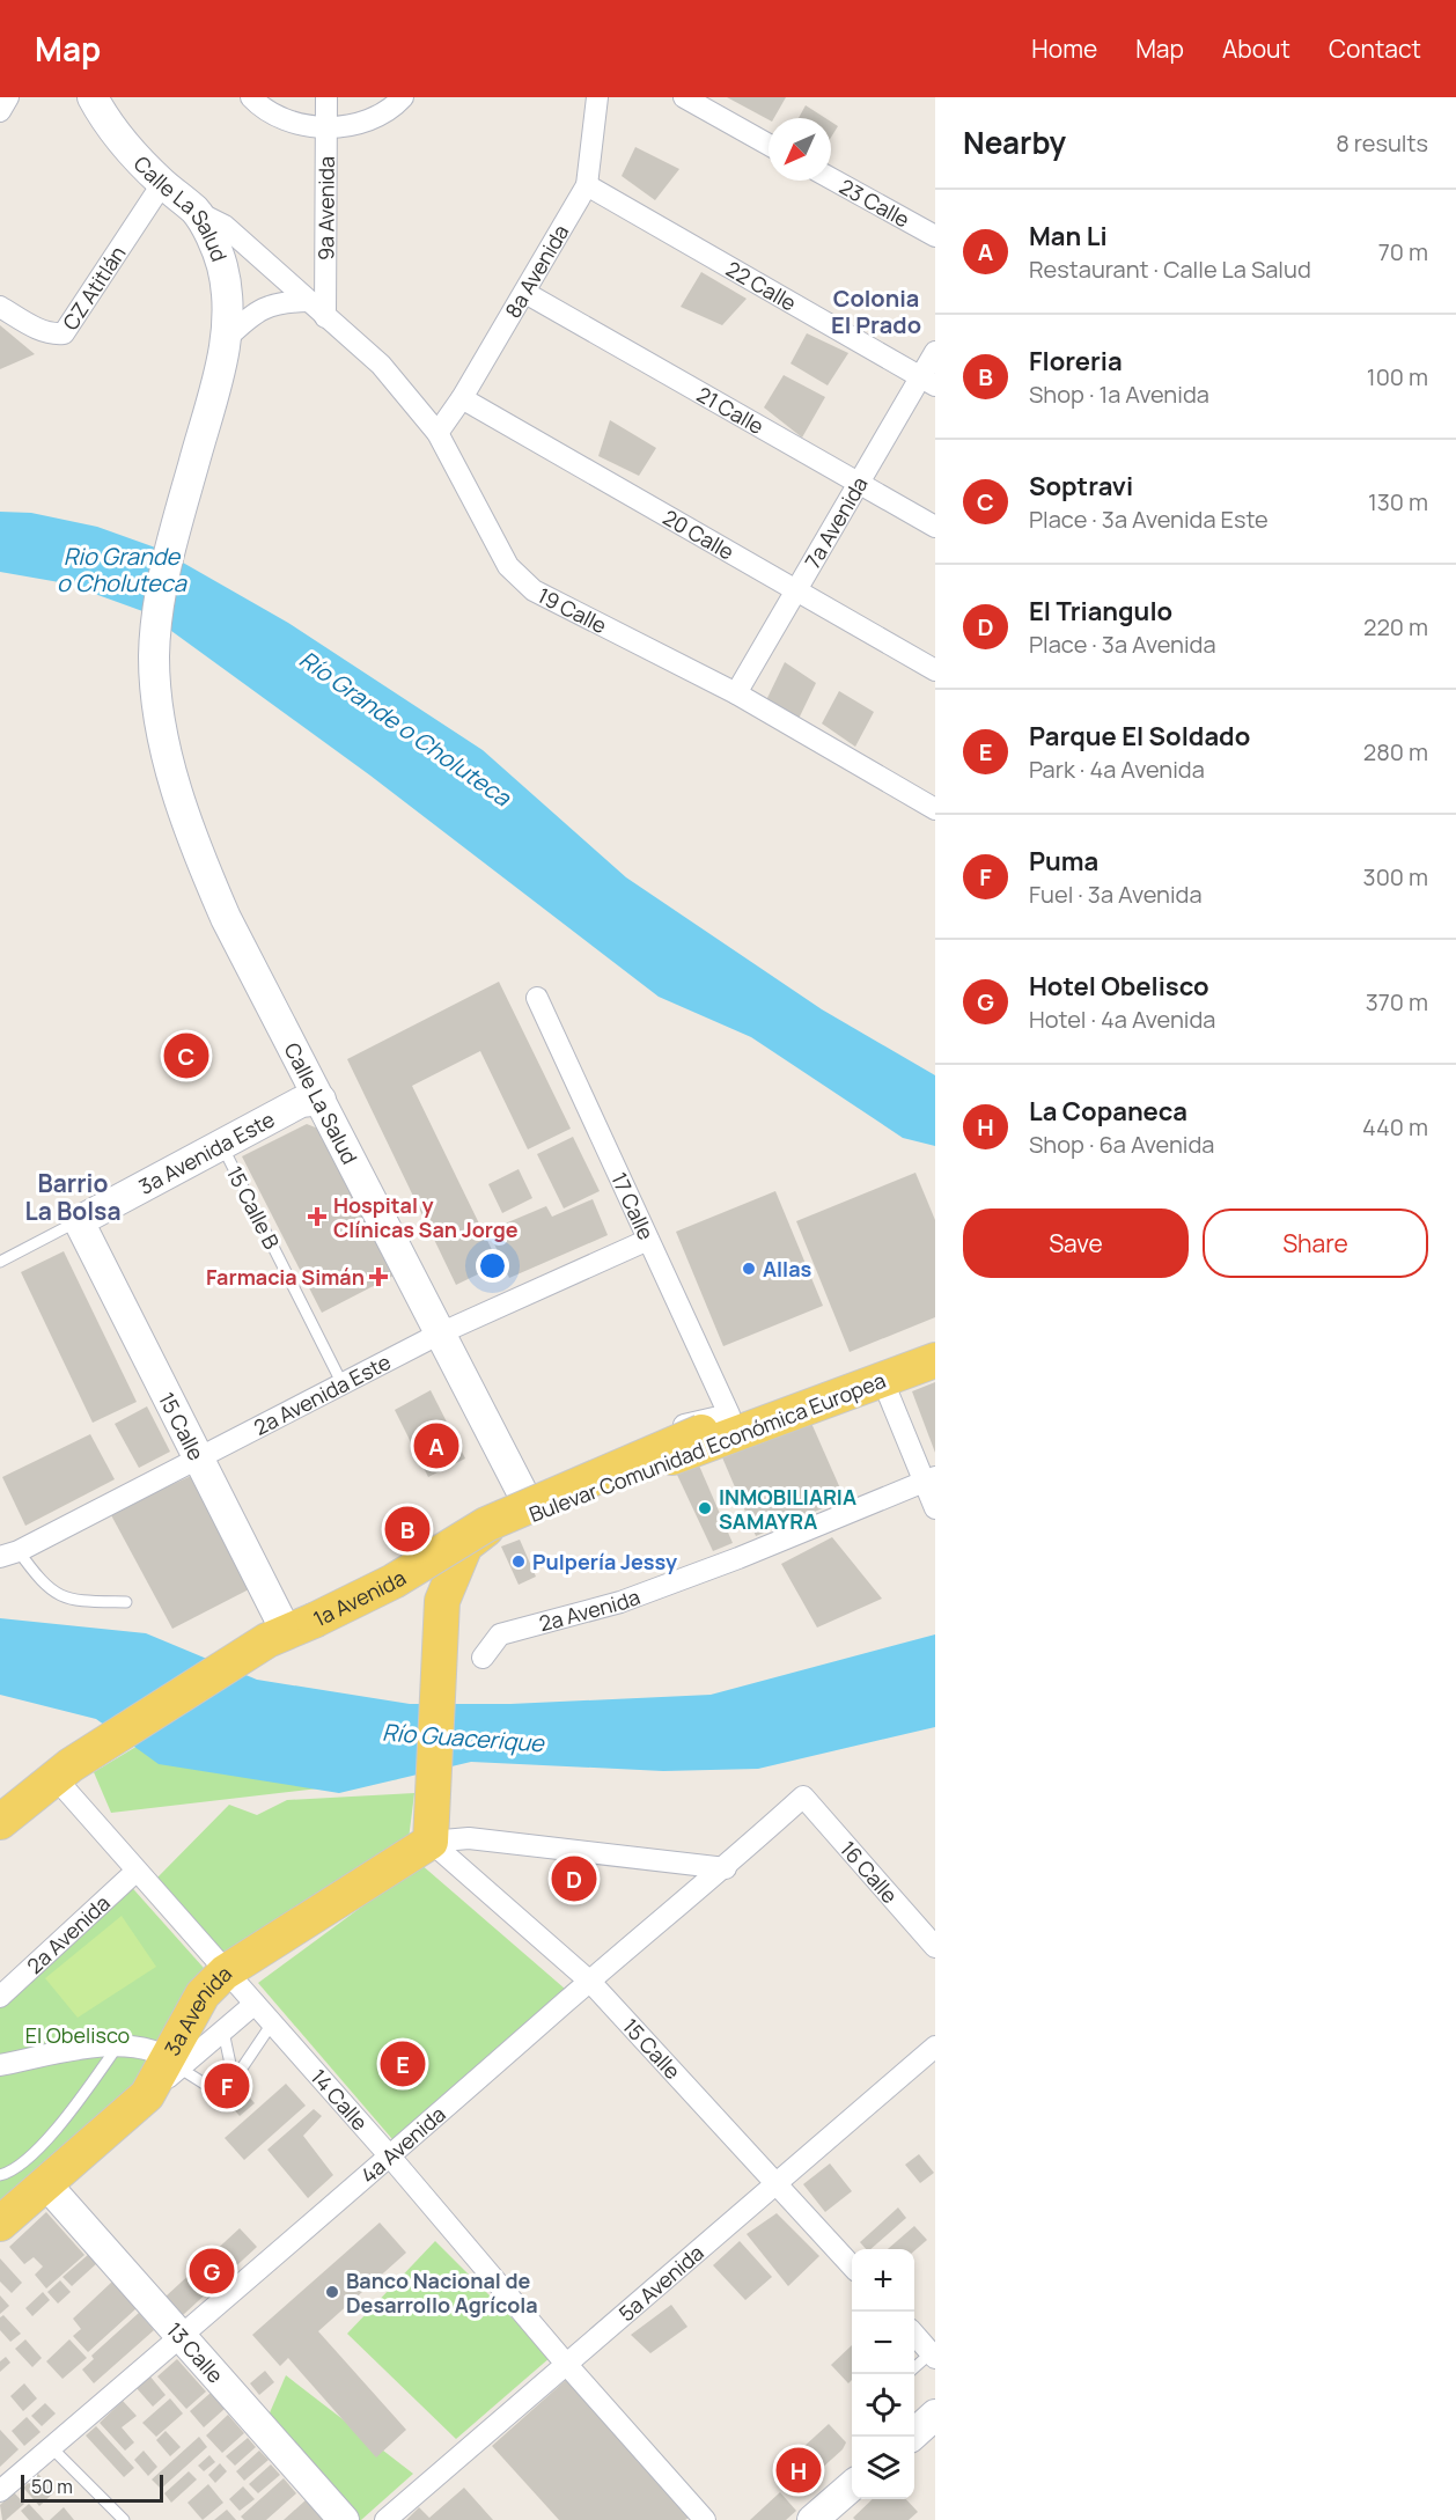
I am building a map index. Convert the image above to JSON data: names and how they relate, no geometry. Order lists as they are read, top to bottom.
{
  "streets": {
    "main road": [
      "Calle La Salud",
      "3a Avenida Este",
      "15 Calle",
      "Bulevar Comunidad Económica Europea",
      "1a Avenida",
      "3a Avenida",
      "13 Calle"
    ],
    "street": [
      "23 Calle",
      "9a Avenida",
      "8a Avenida",
      "22 Calle",
      "CZ Atitlán",
      "21 Calle",
      "7a Avenida",
      "20 Calle",
      "19 Calle",
      "17 Calle",
      "2a Avenida Este",
      "2a Avenida",
      "16 Calle",
      "14 Calle",
      "4a Avenida",
      "5a Avenida"
    ],
    "lane": ["15 Calle B"]
  },
  "crossings": [
    ["9a Avenida", "19 Calle"],
    ["Calle La Salud", "CZ Atitlán"],
    ["Calle La Salud", "19 Calle"],
    ["Calle La Salud", "3a Avenida Este"],
    ["Calle La Salud", "2a Avenida Este"],
    ["Calle La Salud", "Bulevar Comunidad Económica Europea"],
    ["Calle La Salud", "1a Avenida"],
    ["8a Avenida", "22 Calle"],
    ["8a Avenida", "21 Calle"],
    ["8a Avenida", "20 Calle"],
    ["8a Avenida", "19 Calle"],
    ["22 Calle", "7a Avenida"],
    ["21 Calle", "7a Avenida"],
    ["7a Avenida", "20 Calle"],
    ["7a Avenida", "19 Calle"],
    ["3a Avenida Este", "15 Calle B"],
    ["3a Avenida Este", "15 Calle"],
    ["15 Calle B", "2a Avenida Este"],
    ["17 Calle", "2a Avenida Este"],
    ["17 Calle", "Bulevar Comunidad Económica Europea"],
    ["17 Calle", "1a Avenida"],
    ["2a Avenida Este", "15 Calle"],
    ["15 Calle", "1a Avenida"],
    ["15 Calle", "3a Avenida"],
    ["15 Calle", "4a Avenida"],
    ["15 Calle", "5a Avenida"],
    ["Bulevar Comunidad Económica Europea", "1a Avenida"],
    ["1a Avenida", "14 Calle"],
    ["2a Avenida", "14 Calle"],
    ["16 Calle", "4a Avenida"],
    ["3a Avenida", "14 Calle"],
    ["3a Avenida", "4a Avenida"],
    ["3a Avenida", "13 Calle"],
    ["14 Calle", "4a Avenida"],
    ["14 Calle", "5a Avenida"],
    ["4a Avenida", "13 Calle"]
  ],
  "districts": ["Colonia El Prado", "Barrio La Bolsa"],
  "water": ["Rio Grande o Choluteca", "Río Grande o Choluteca", "Río Guacerique"],
  "parks": ["El Obelisco"],
  "places": {
    "health": ["Hospital y Clínicas San Jorge", "Farmacia Simán"],
    "other": [
      "Allas",
      "INMOBILIARIA SAMAYRA",
      "Pulpería Jessy",
      "Banco Nacional de Desarrollo Agrícola"
    ]
  },
  "scale_bar": "50 m",
  "north": "bottom left",
  "page": {
    "header": "Map",
    "nav": [
      "Home",
      "Map",
      "About",
      "Contact"
    ],
    "heading": ["Nearby", "8 results"],
    "list": [
      {
        "mark": "A",
        "name": "Man Li",
        "note": "Restaurant · Calle La Salud",
        "value": "70 m"
      },
      {
        "mark": "B",
        "name": "Floreria",
        "note": "Shop · 1a Avenida",
        "value": "100 m"
      },
      {
        "mark": "C",
        "name": "Soptravi",
        "note": "Place · 3a Avenida Este",
        "value": "130 m"
      },
      {
        "mark": "D",
        "name": "El Triangulo",
        "note": "Place · 3a Avenida",
        "value": "220 m"
      },
      {
        "mark": "E",
        "name": "Parque El Soldado",
        "note": "Park · 4a Avenida",
        "value": "280 m"
      },
      {
        "mark": "F",
        "name": "Puma",
        "note": "Fuel · 3a Avenida",
        "value": "300 m"
      },
      {
        "mark": "G",
        "name": "Hotel Obelisco",
        "note": "Hotel · 4a Avenida",
        "value": "370 m"
      },
      {
        "mark": "H",
        "name": "La Copaneca",
        "note": "Shop · 6a Avenida",
        "value": "440 m"
      }
    ],
    "pins": [
      "C",
      "A",
      "B",
      "D",
      "E",
      "F",
      "G",
      "H"
    ],
    "buttons": ["Save", "Share"],
    "map_buttons": ["+", "−"],
    "scale": "50 m"
  }
}
